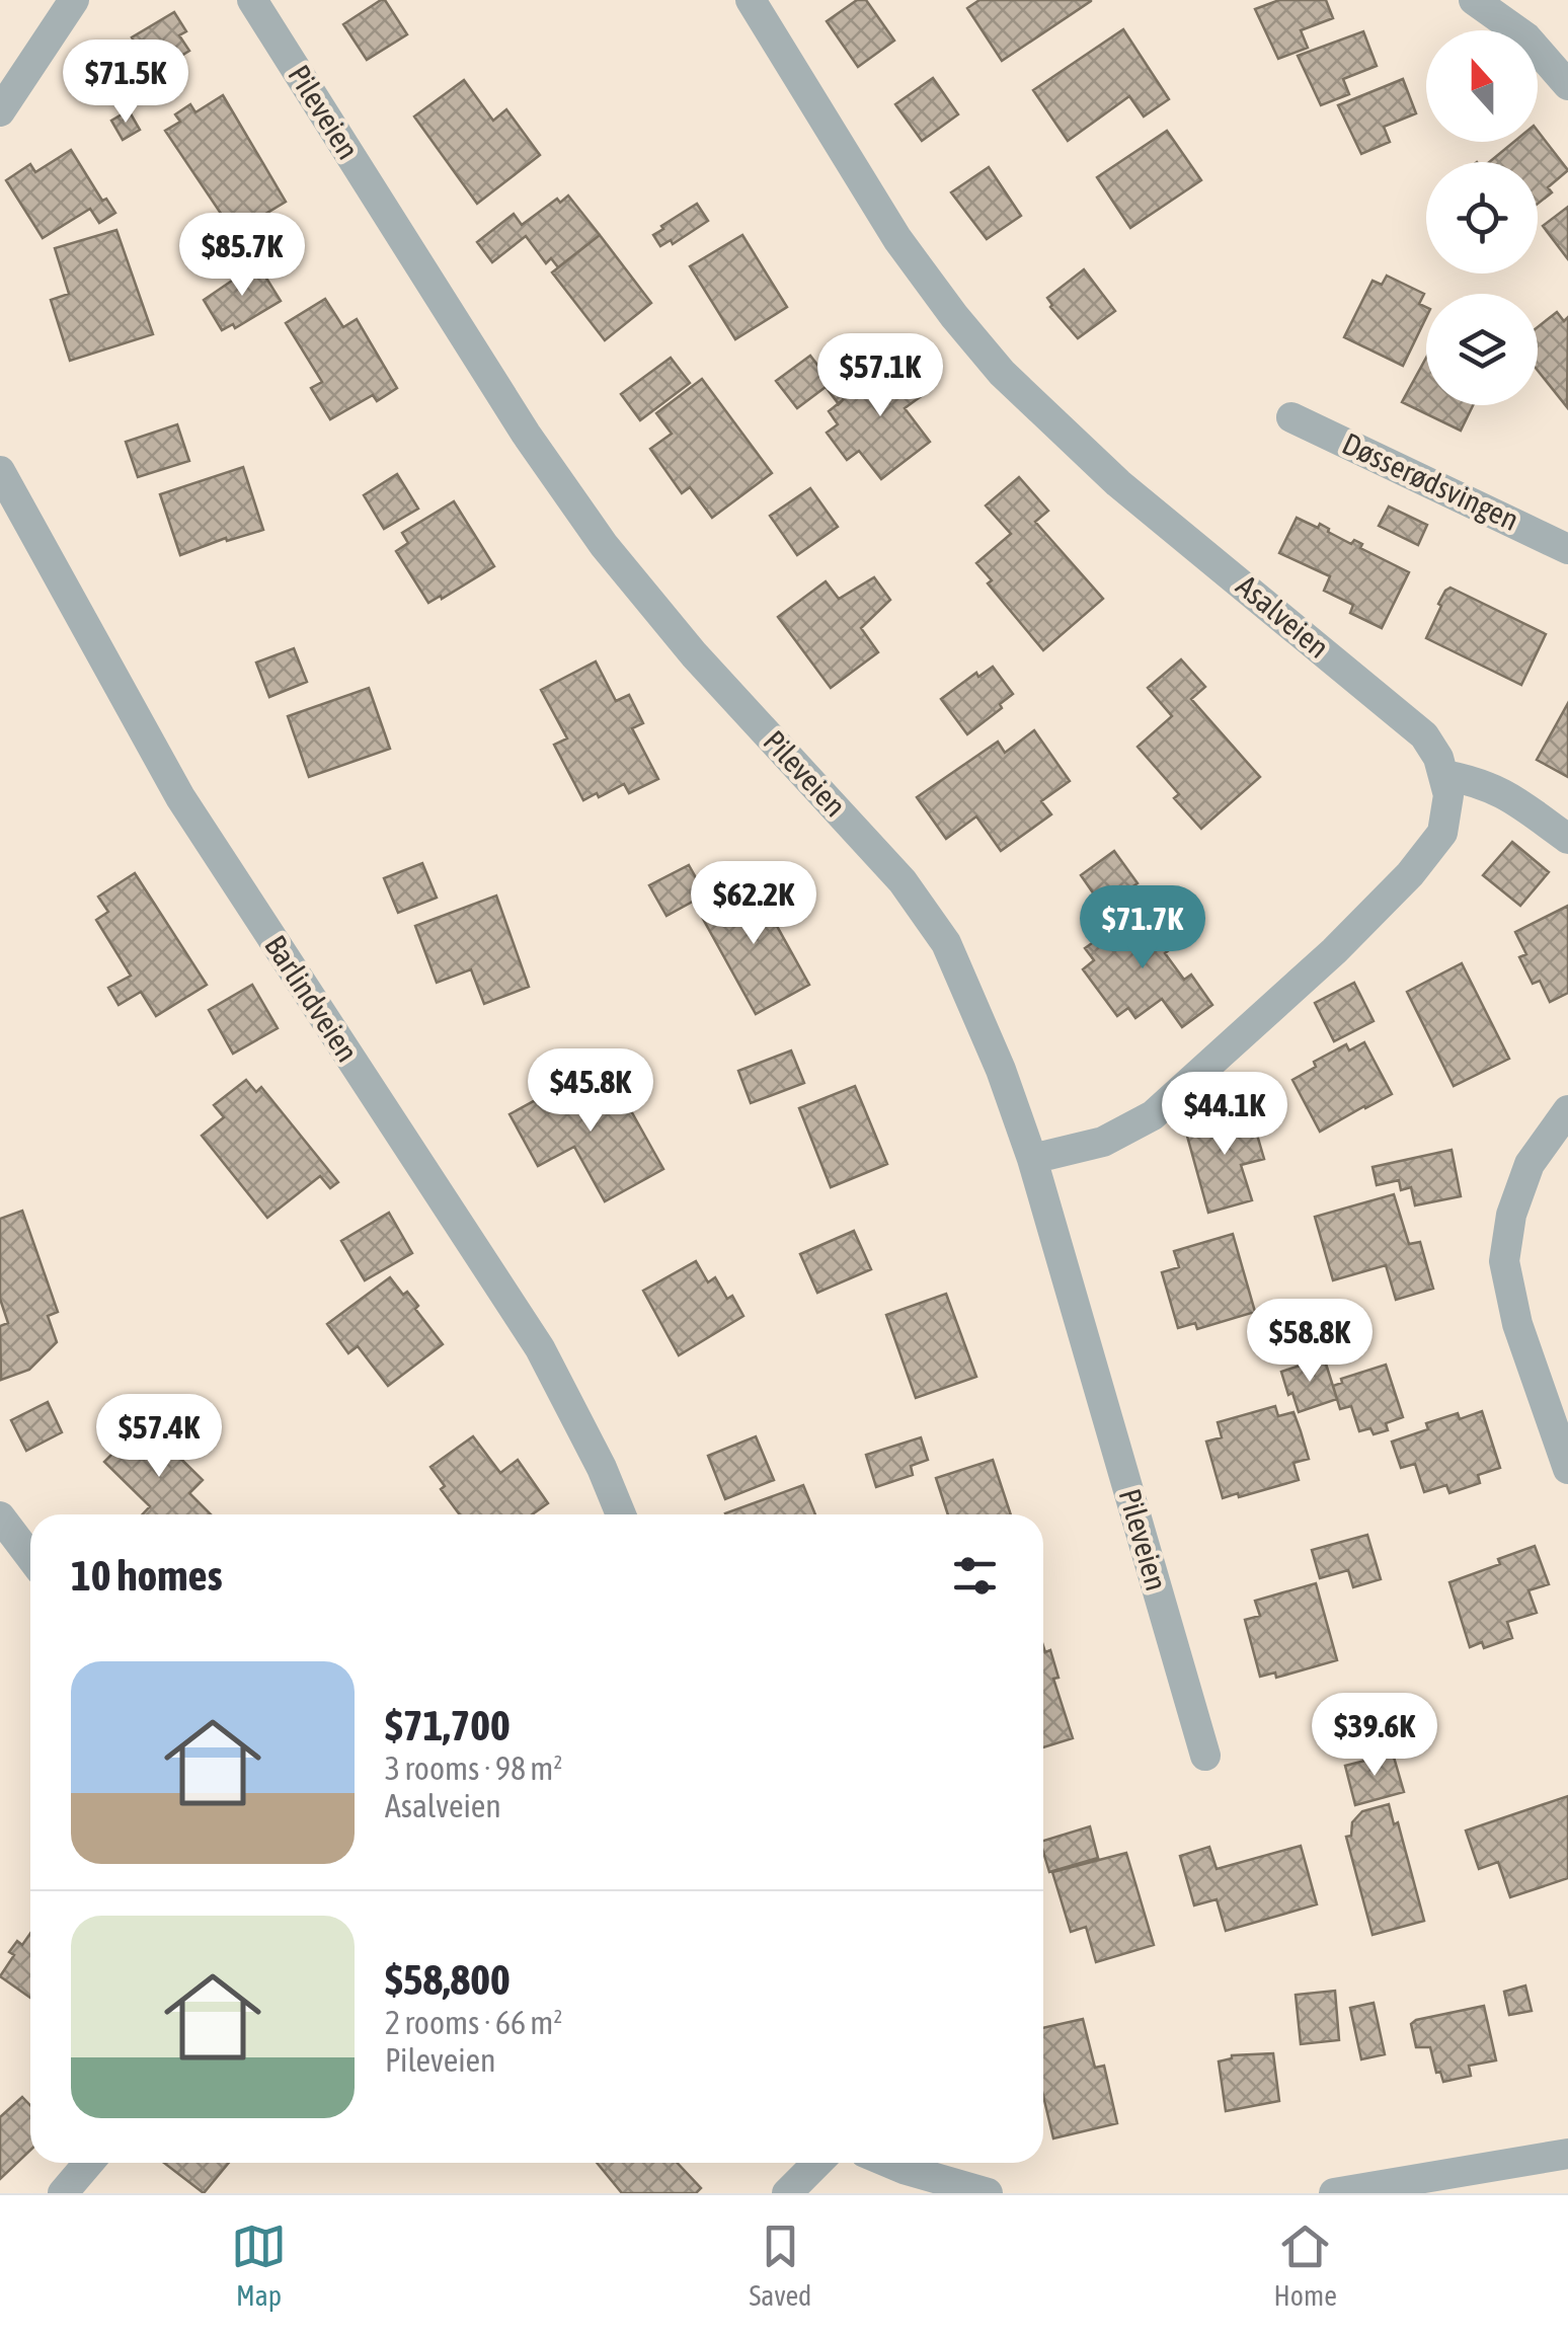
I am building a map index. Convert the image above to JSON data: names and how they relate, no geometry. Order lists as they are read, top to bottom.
{
  "streets": {
    "street": [
      "Pileveien",
      "Døsserødsvingen",
      "Asalveien",
      "Barlindveien"
    ]
  },
  "north": "top",
  "page": {
    "price": [
      "$71.5K",
      "$85.7K",
      "$57.1K",
      "$62.2K",
      "$71.7K",
      "$45.8K",
      "$44.1K",
      "$58.8K",
      "$57.4K",
      "$39.6K"
    ],
    "heading": "10 homes",
    "list": [
      {
        "name": "$71,700",
        "note": "3 rooms · 98 m² · Asalveien"
      },
      {
        "name": "$58,800",
        "note": "2 rooms · 66 m² · Pileveien"
      }
    ],
    "tabs": ["Map", "Saved", "Home"]
  }
}
